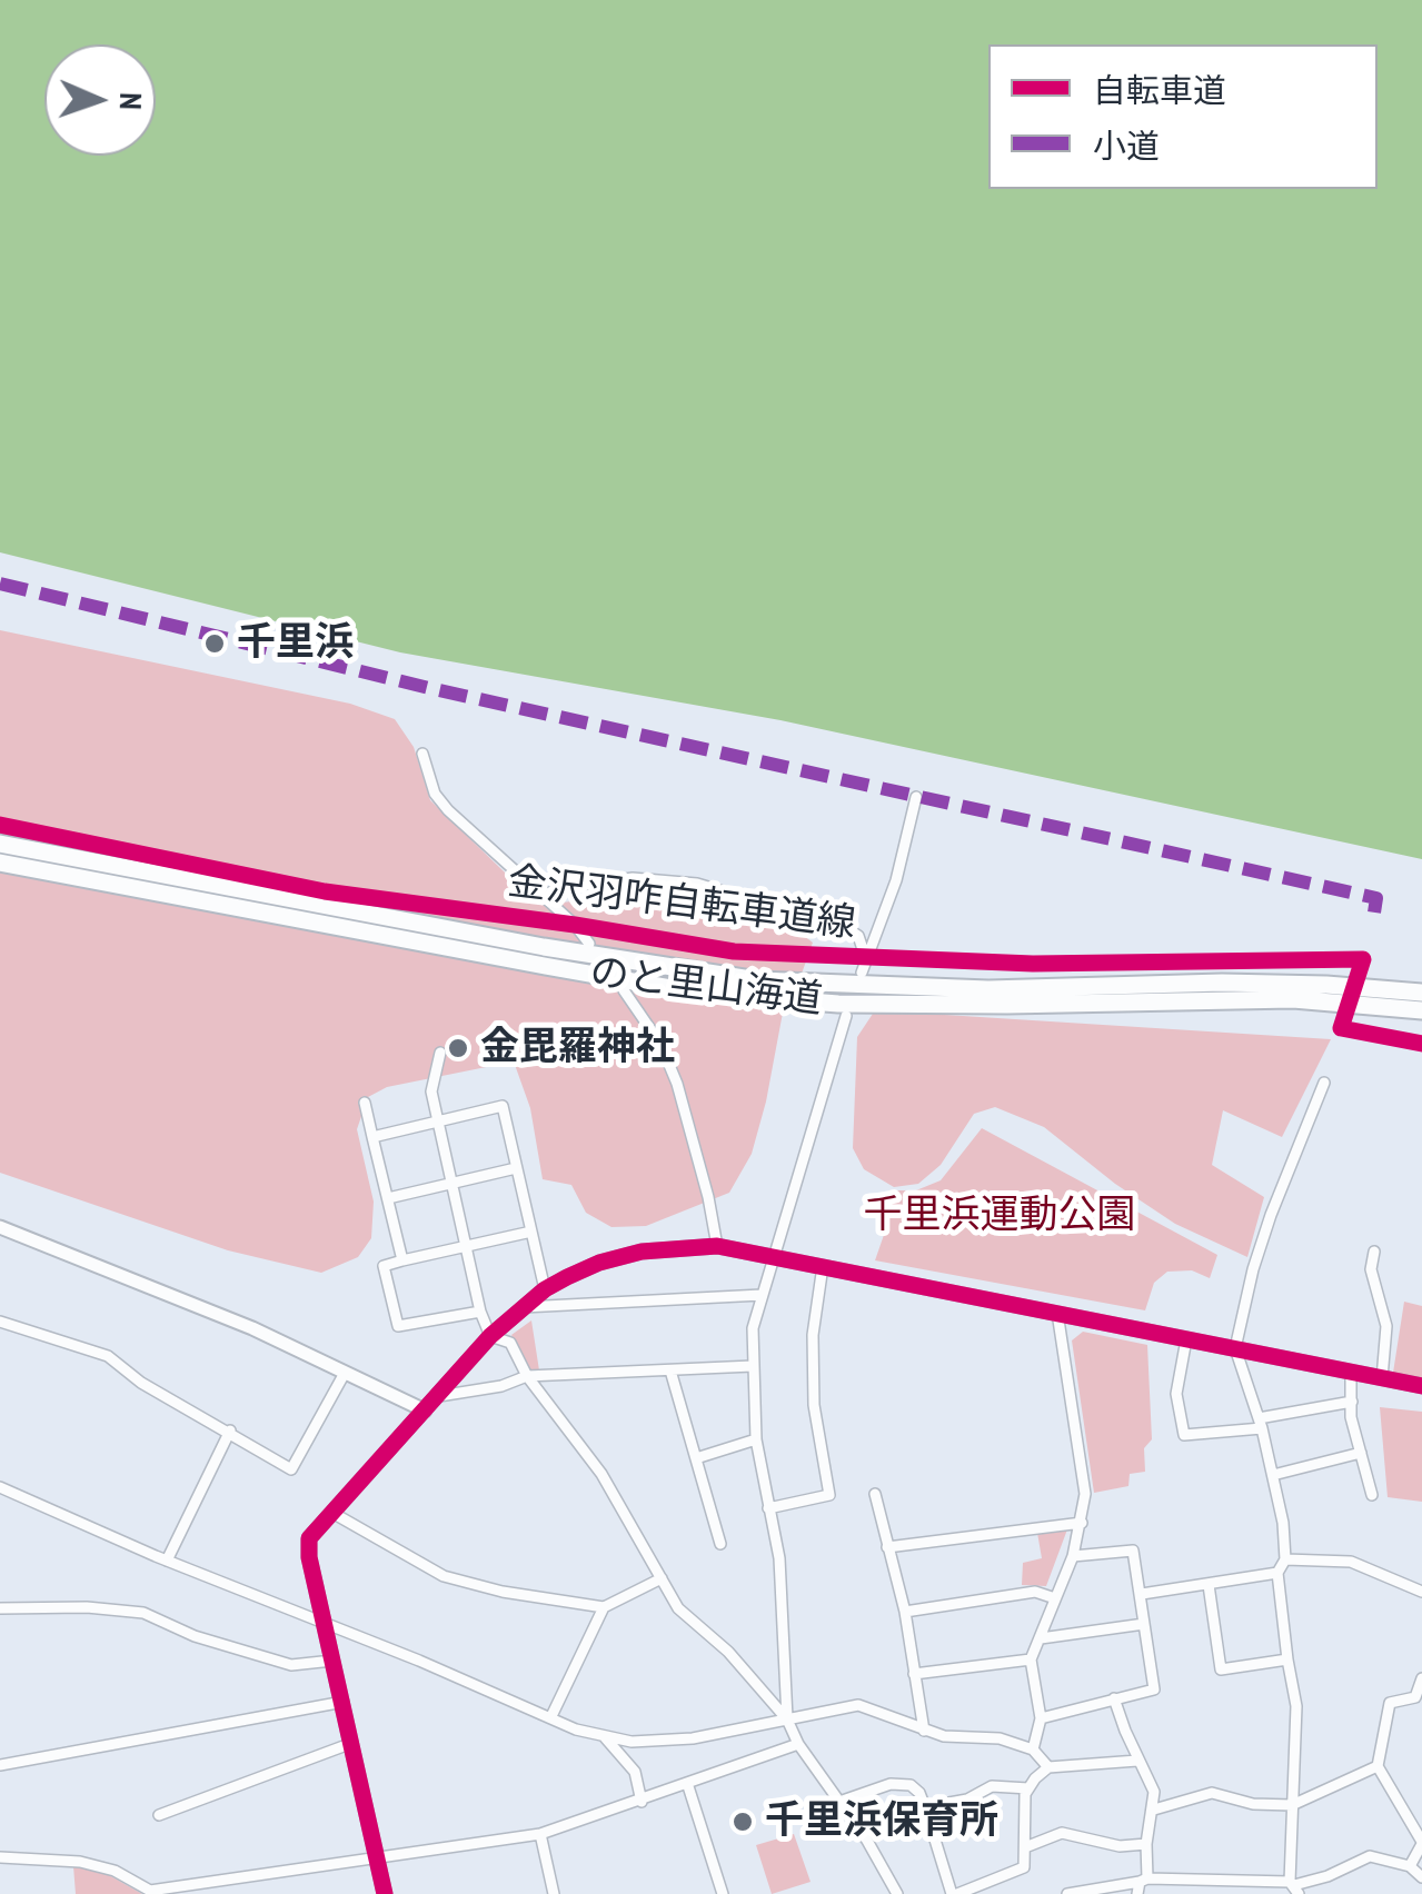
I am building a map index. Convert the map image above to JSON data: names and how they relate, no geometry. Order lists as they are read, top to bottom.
{
  "streets": {
    "highway": ["のと里山海道"],
    "cycle path": ["金沢羽咋自転車道線"]
  },
  "parks": ["千里浜運動公園"],
  "places": ["千里浜", "金毘羅神社", "千里浜保育所"],
  "legend": ["自転車道", "小道"],
  "north": "right"
}
